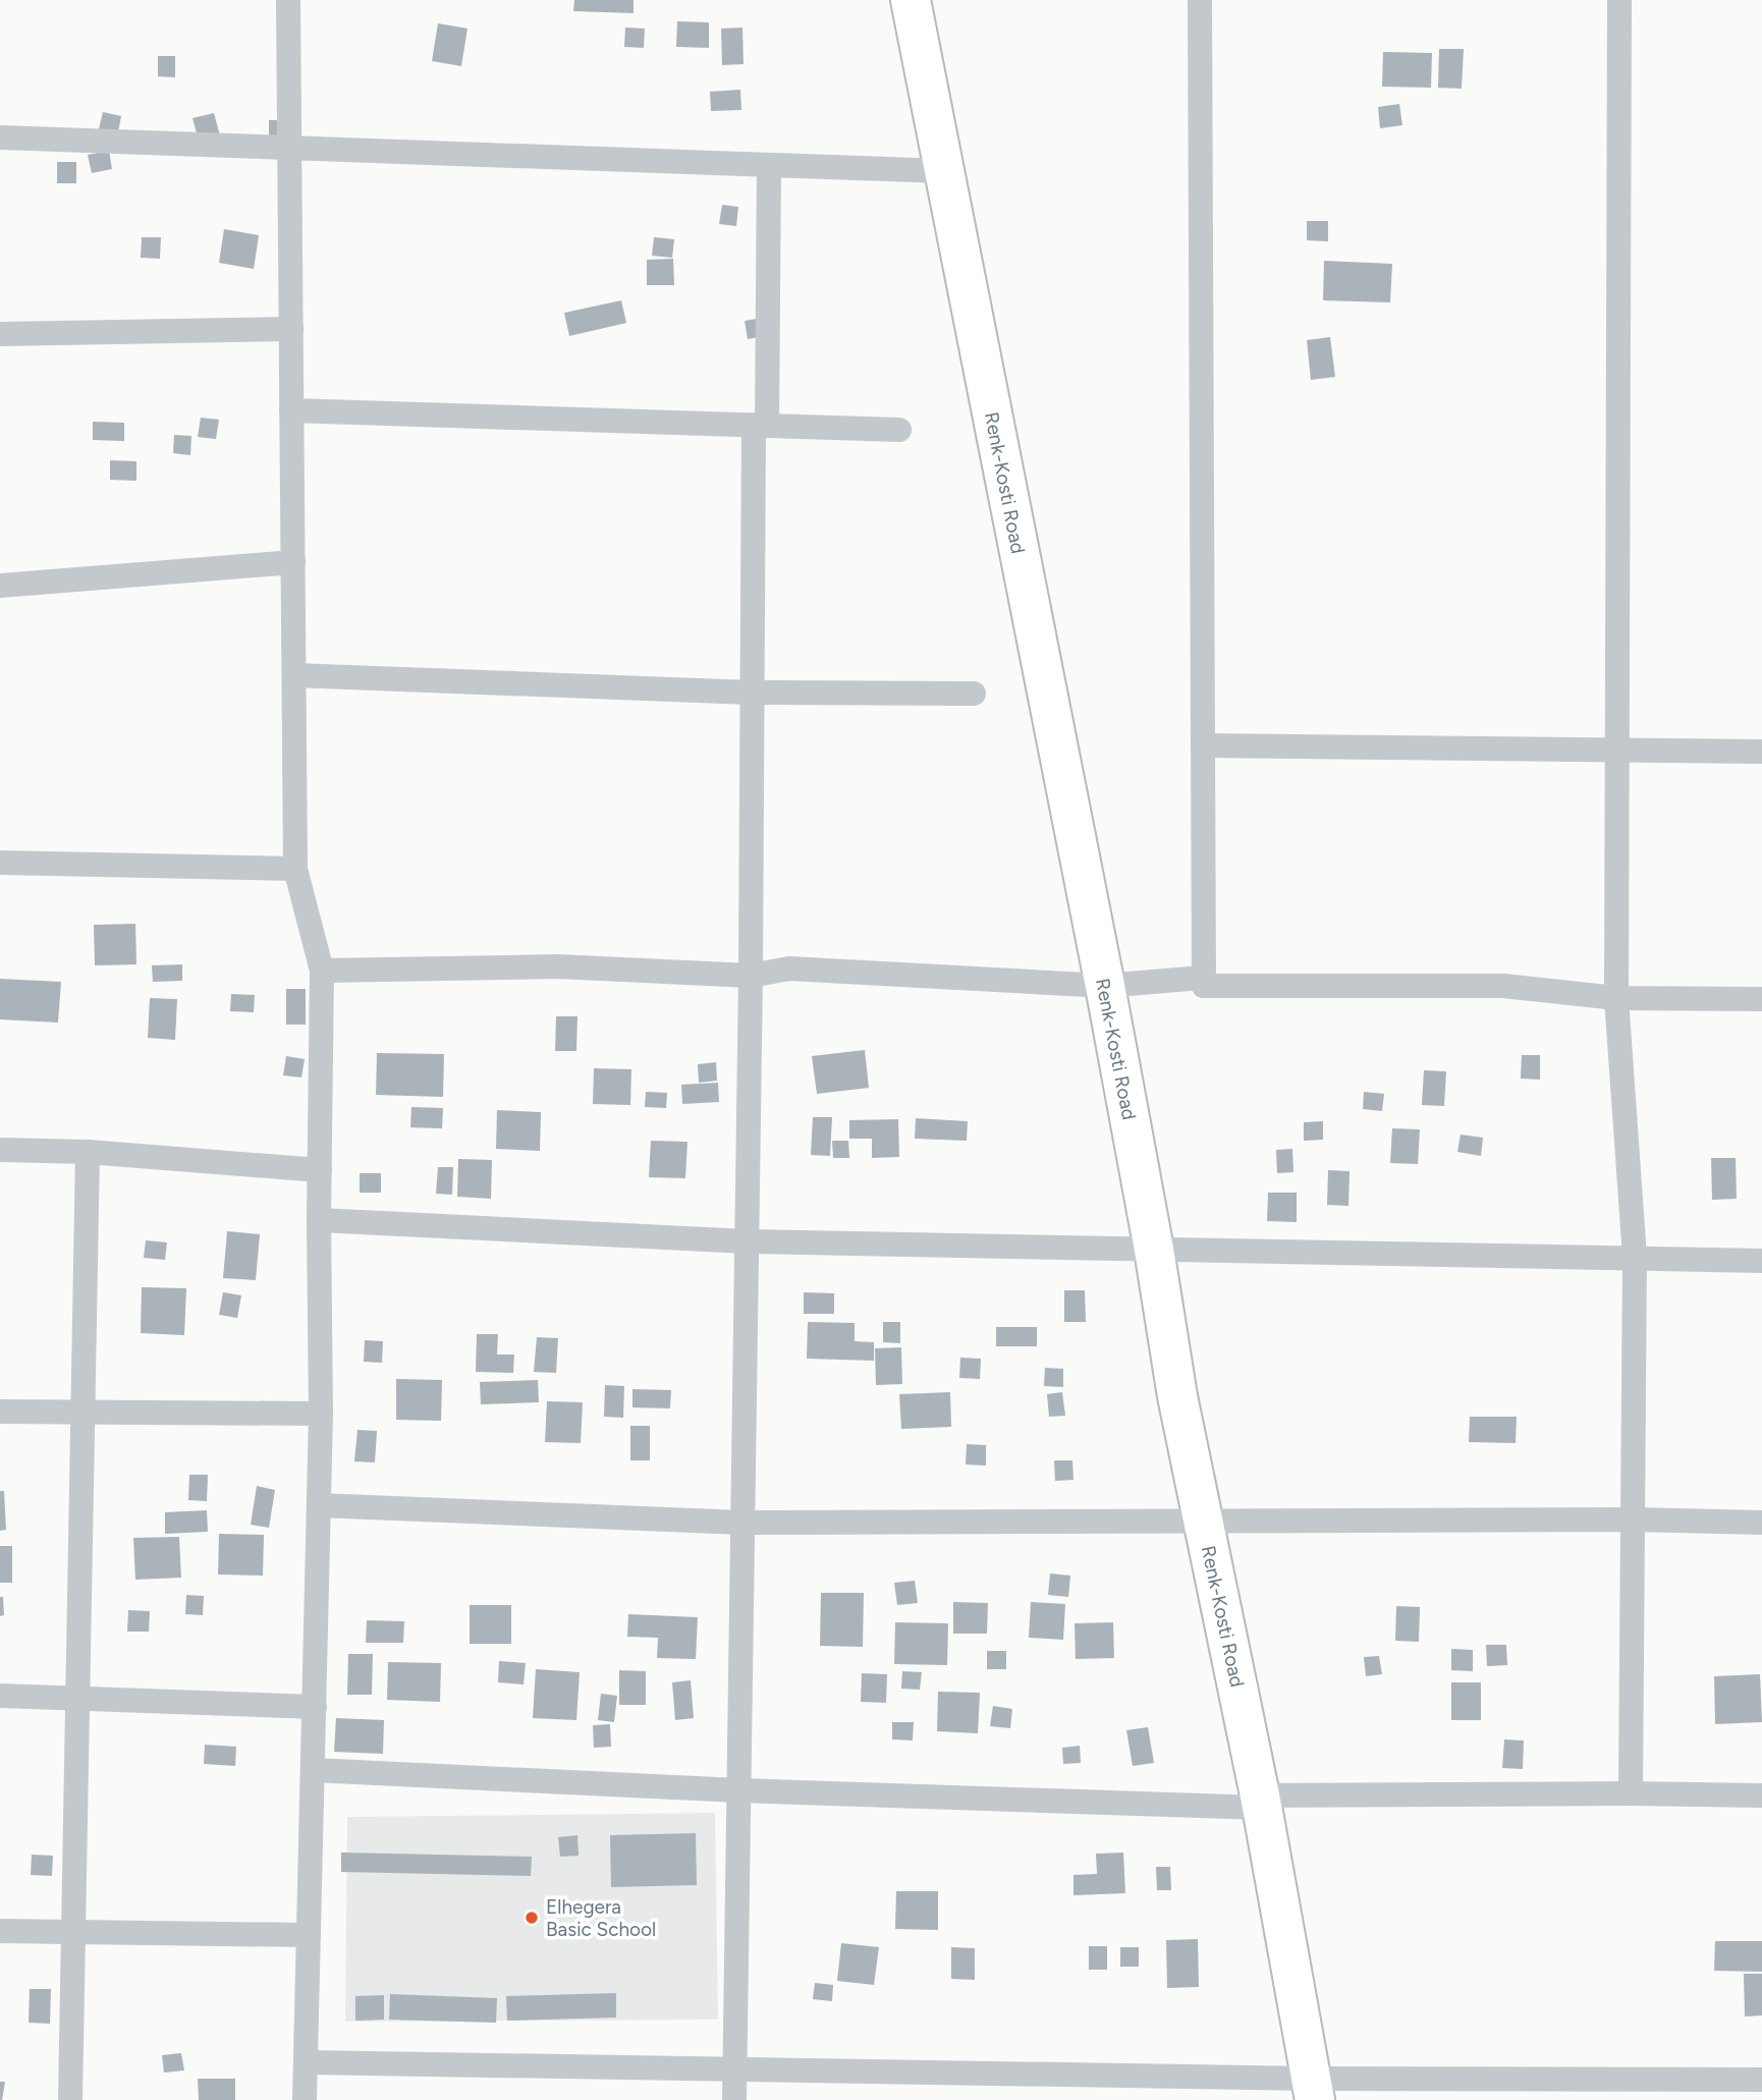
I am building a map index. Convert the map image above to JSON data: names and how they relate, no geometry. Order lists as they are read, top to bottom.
{
  "streets": {
    "main road": ["Renk-Kosti Road"]
  },
  "places": ["Elhegera Basic School"]
}
